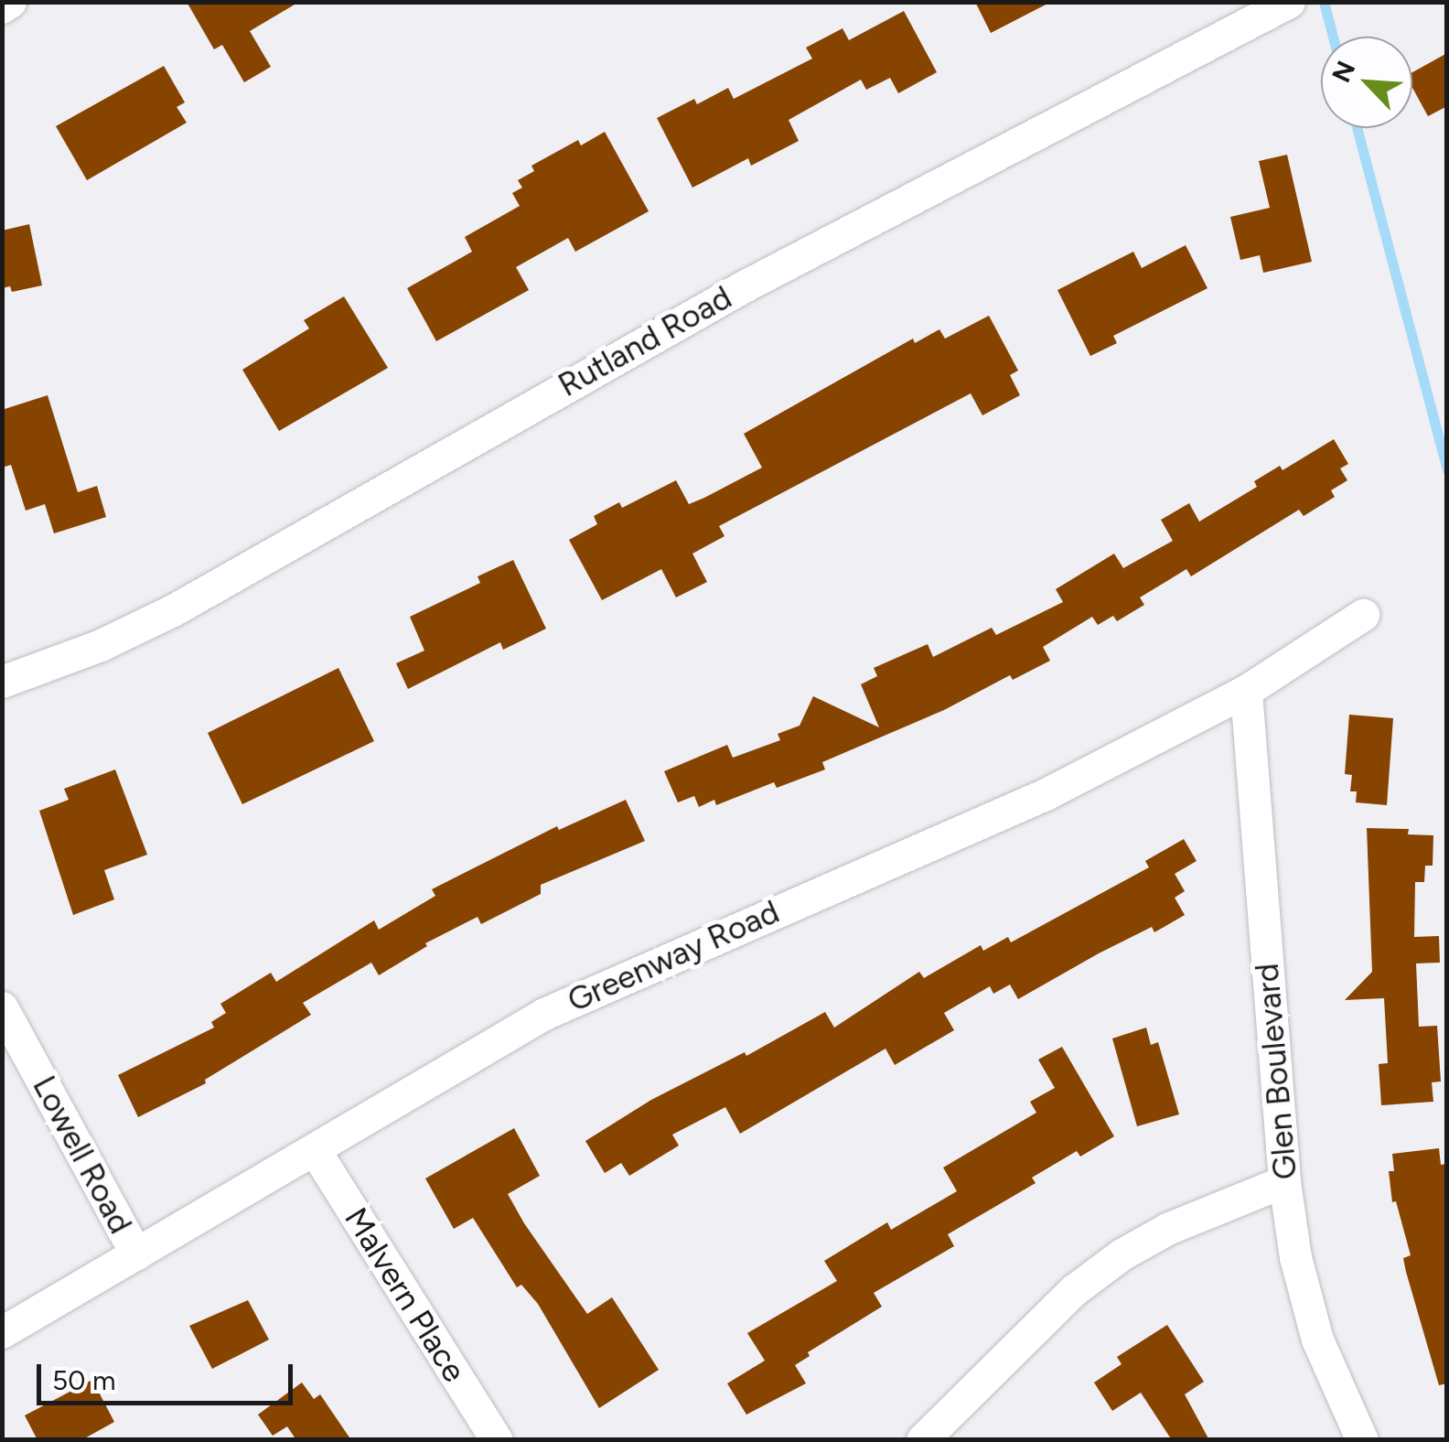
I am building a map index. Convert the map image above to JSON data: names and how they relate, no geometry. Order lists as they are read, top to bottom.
{
  "streets": {
    "street": [
      "Rutland Road",
      "Greenway Road",
      "Glen Boulevard",
      "Lowell Road",
      "Malvern Place"
    ]
  },
  "crossings": [
    ["Greenway Road", "Glen Boulevard"],
    ["Greenway Road", "Lowell Road"],
    ["Greenway Road", "Malvern Place"]
  ],
  "scale_bar": "50 m",
  "north": "top left"
}
